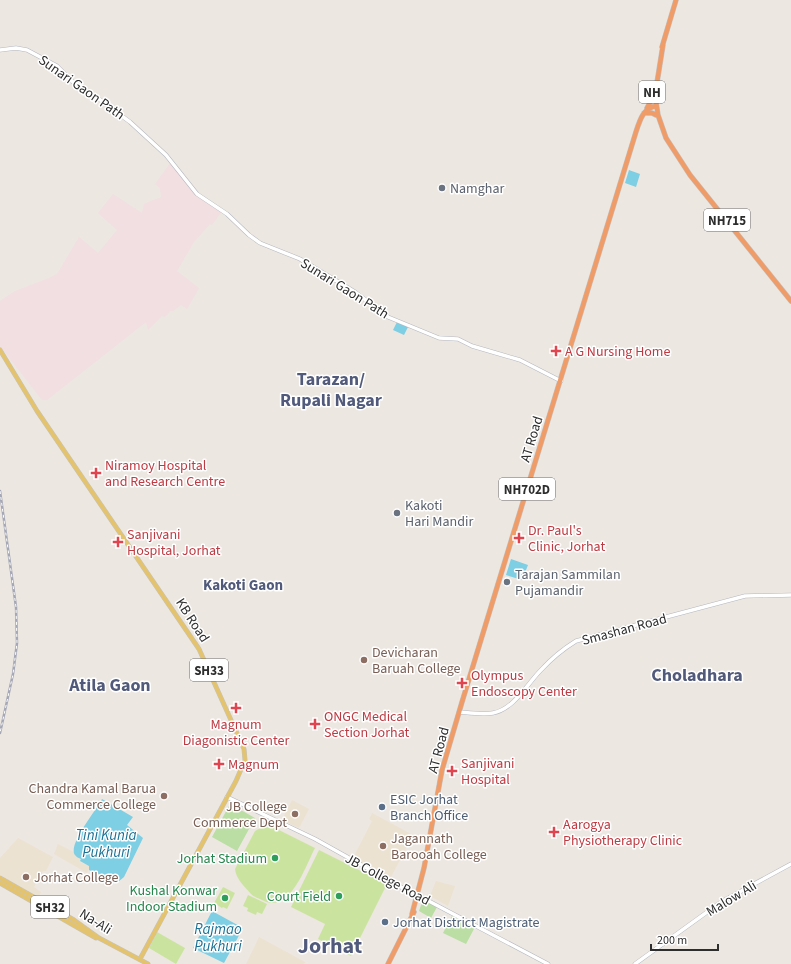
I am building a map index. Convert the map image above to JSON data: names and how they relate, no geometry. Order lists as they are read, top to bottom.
{
  "streets": {
    "highway": [
      "NH",
      "NH715",
      "AT Road",
      "NH702D"
    ],
    "main road": [
      "KB Road",
      "SH33",
      "SH32",
      "Na-Ali"
    ],
    "street": [
      "Sunari Gaon Path",
      "Smashan Road",
      "JB College Road",
      "Malow Ali"
    ]
  },
  "crossings": [
    ["Sunari Gaon Path", "AT Road"],
    ["NH", "NH715"],
    ["NH", "AT Road"],
    ["AT Road", "Smashan Road"],
    ["AT Road", "JB College Road"],
    ["KB Road", "JB College Road"],
    ["KB Road", "Na-Ali"]
  ],
  "districts": [
    "Tarazan/ Rupali Nagar",
    "Kakoti Gaon",
    "Choladhara",
    "Atila Gaon",
    "Jorhat"
  ],
  "water": ["Tini Kunia Pukhuri", "Rajmao Pukhuri"],
  "places": {
    "other": [
      "Namghar",
      "Kakoti Hari Mandir",
      "Tarajan Sammilan Pujamandir",
      "Devicharan Baruah College",
      "Chandra Kamal Barua Commerce College",
      "ESIC Jorhat Branch Office",
      "JB College Commerce Dept",
      "Jagannath Barooah College",
      "Jorhat Stadium",
      "Jorhat College",
      "Court Field",
      "Kushal Konwar Indoor Stadium",
      "Jorhat District Magistrate"
    ],
    "health": [
      "A G Nursing Home",
      "Niramoy Hospital and Research Centre",
      "Dr. Paul's Clinic, Jorhat",
      "Sanjivani Hospital, Jorhat",
      "Olympus Endoscopy Center",
      "Magnum Diagonistic Center",
      "ONGC Medical Section Jorhat",
      "Magnum",
      "Sanjivani Hospital",
      "Aarogya Physiotherapy Clinic"
    ]
  },
  "scale_bar": "200 m"
}
